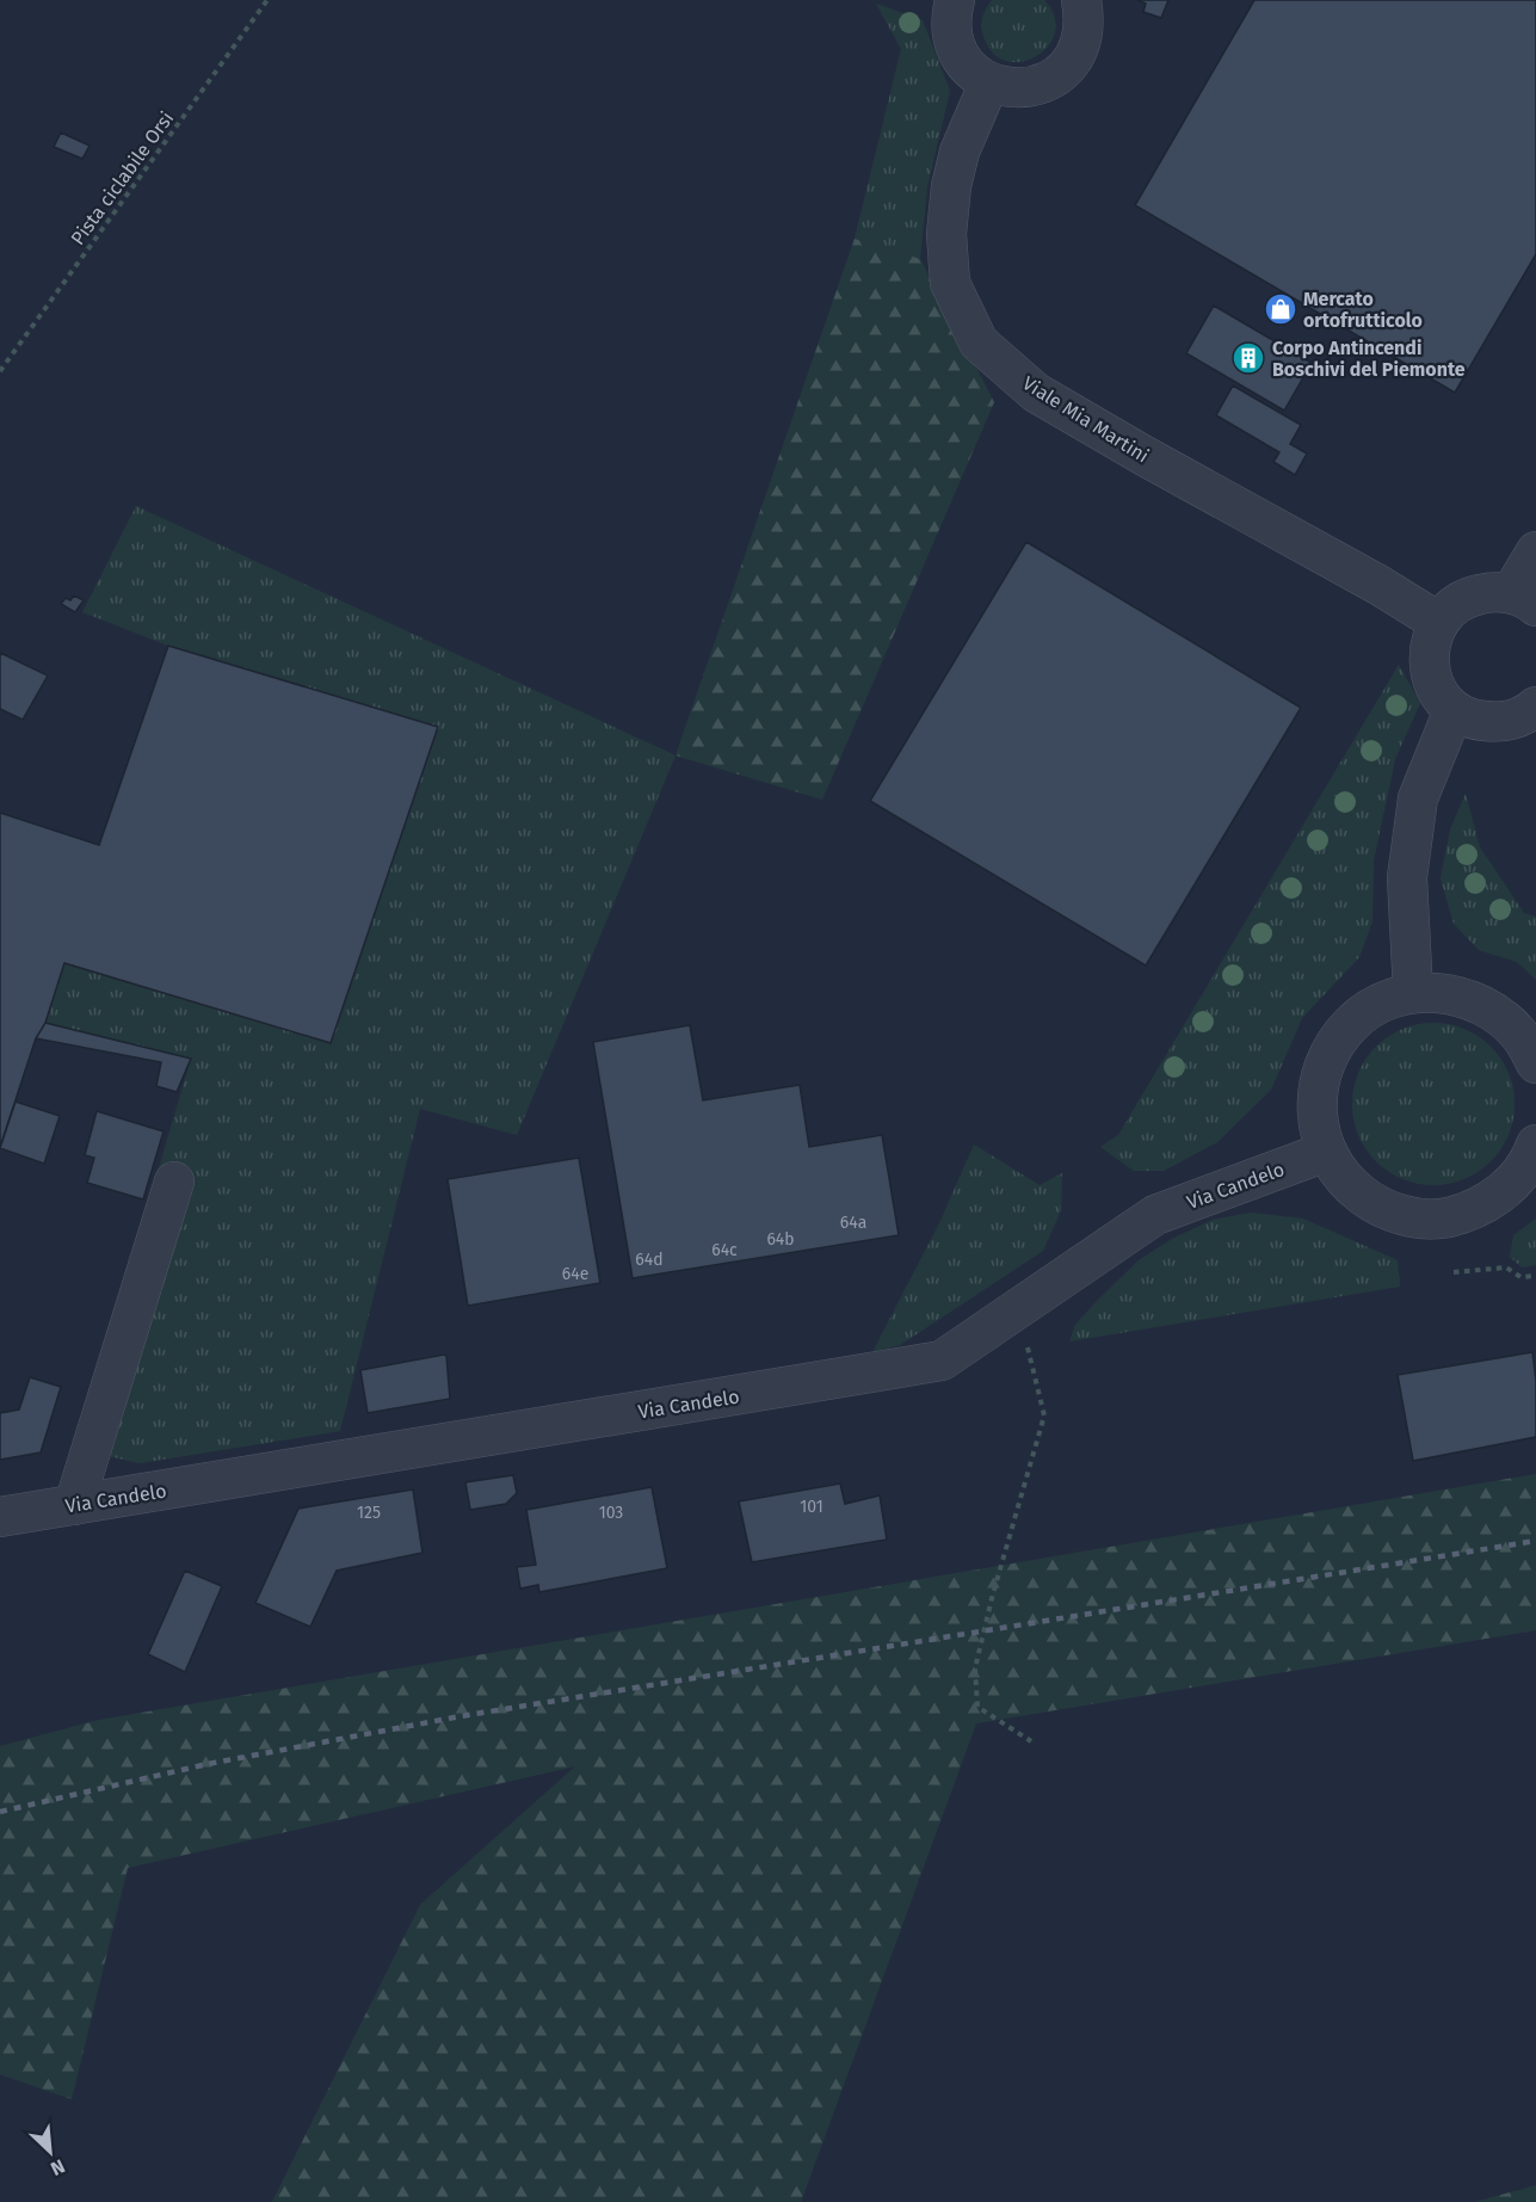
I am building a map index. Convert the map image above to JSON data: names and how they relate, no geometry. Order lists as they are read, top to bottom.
{
  "streets": {
    "street": ["Viale Mia Martini", "Via Candelo"],
    "path": ["Pista ciclabile Orsi"]
  },
  "places": {
    "shop": ["Mercato ortofrutticolo"],
    "building": ["Corpo Antincendi Boschivi del Piemonte"]
  },
  "house_numbers": [
    "64a",
    "64b",
    "64c",
    "64d",
    "64e",
    "101",
    "125",
    "103"
  ],
  "north": "bottom right"
}
